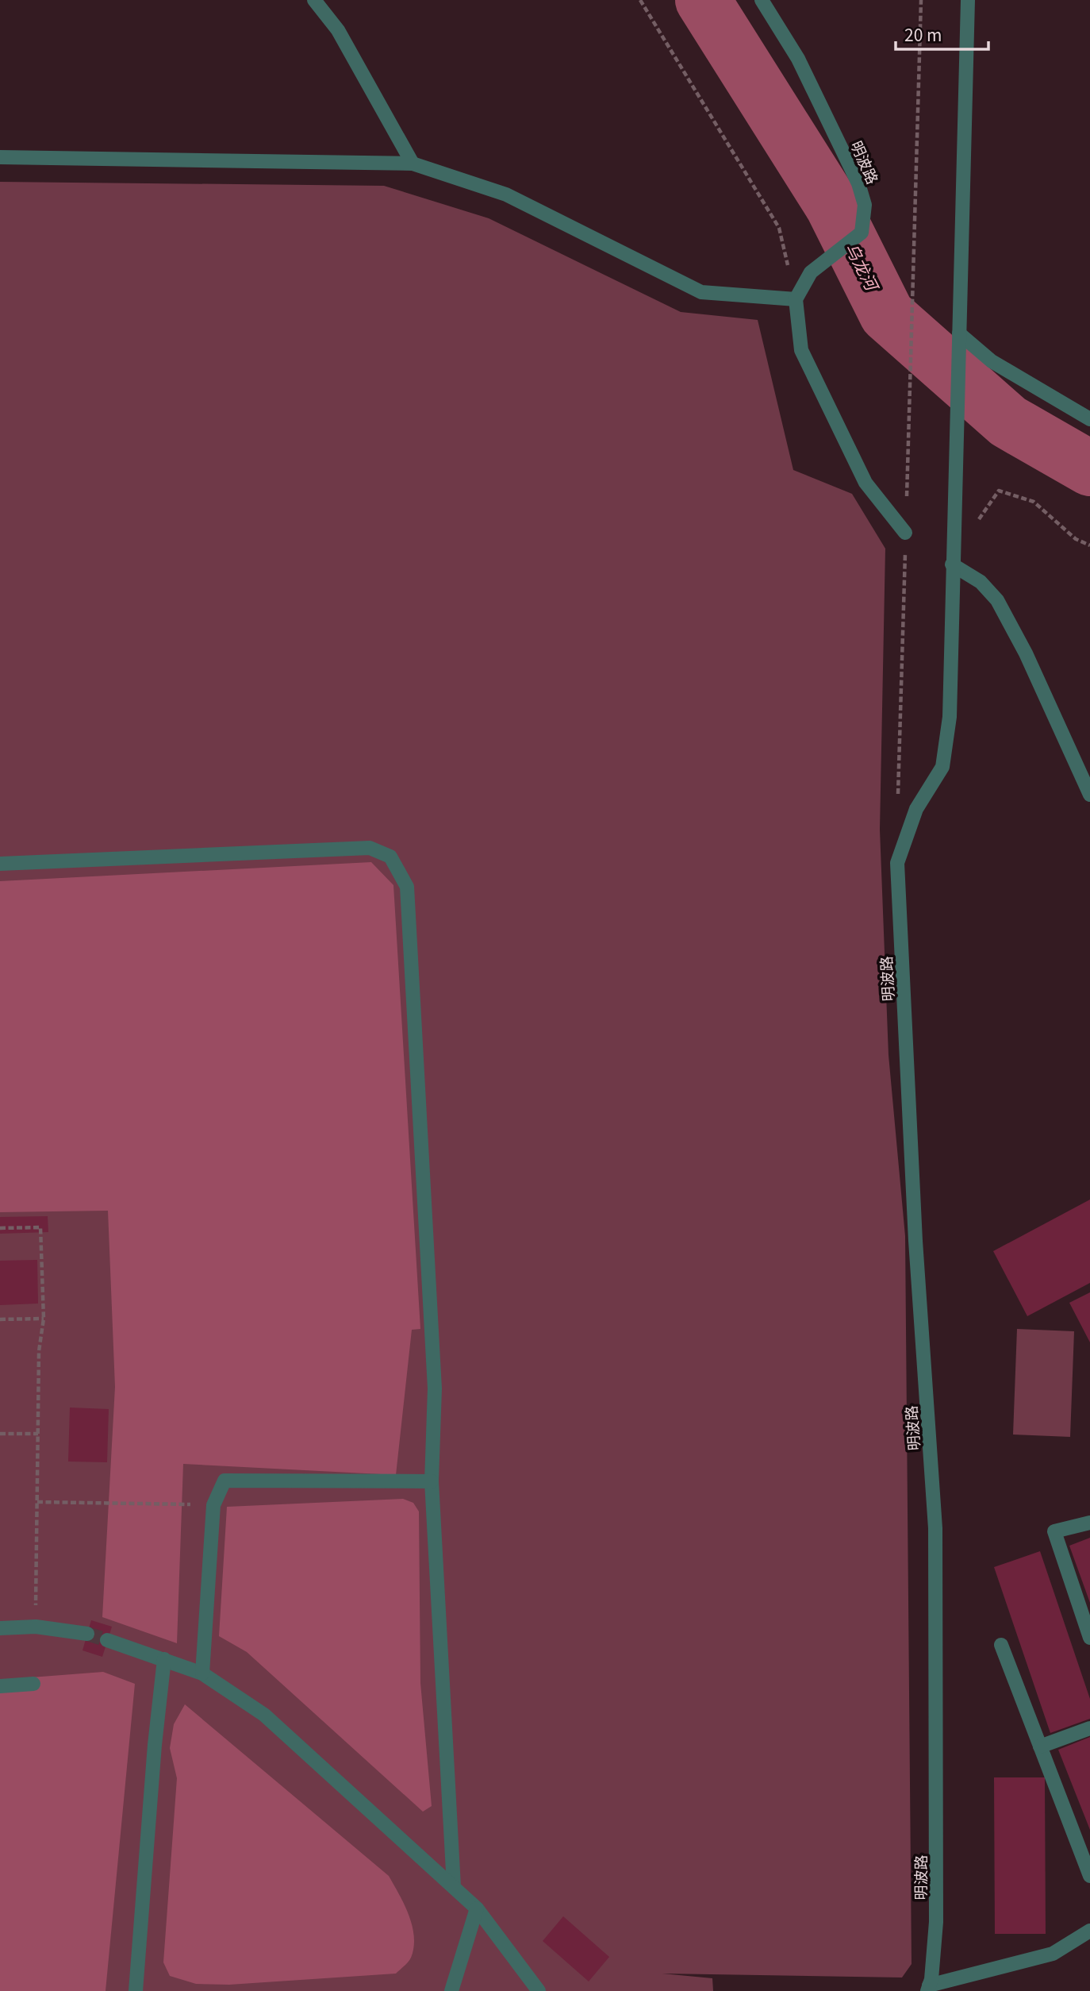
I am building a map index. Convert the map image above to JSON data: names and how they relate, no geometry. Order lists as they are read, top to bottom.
{
  "streets": {
    "street": ["明波路"]
  },
  "water": ["乌龙河"],
  "scale_bar": "20 m"
}
